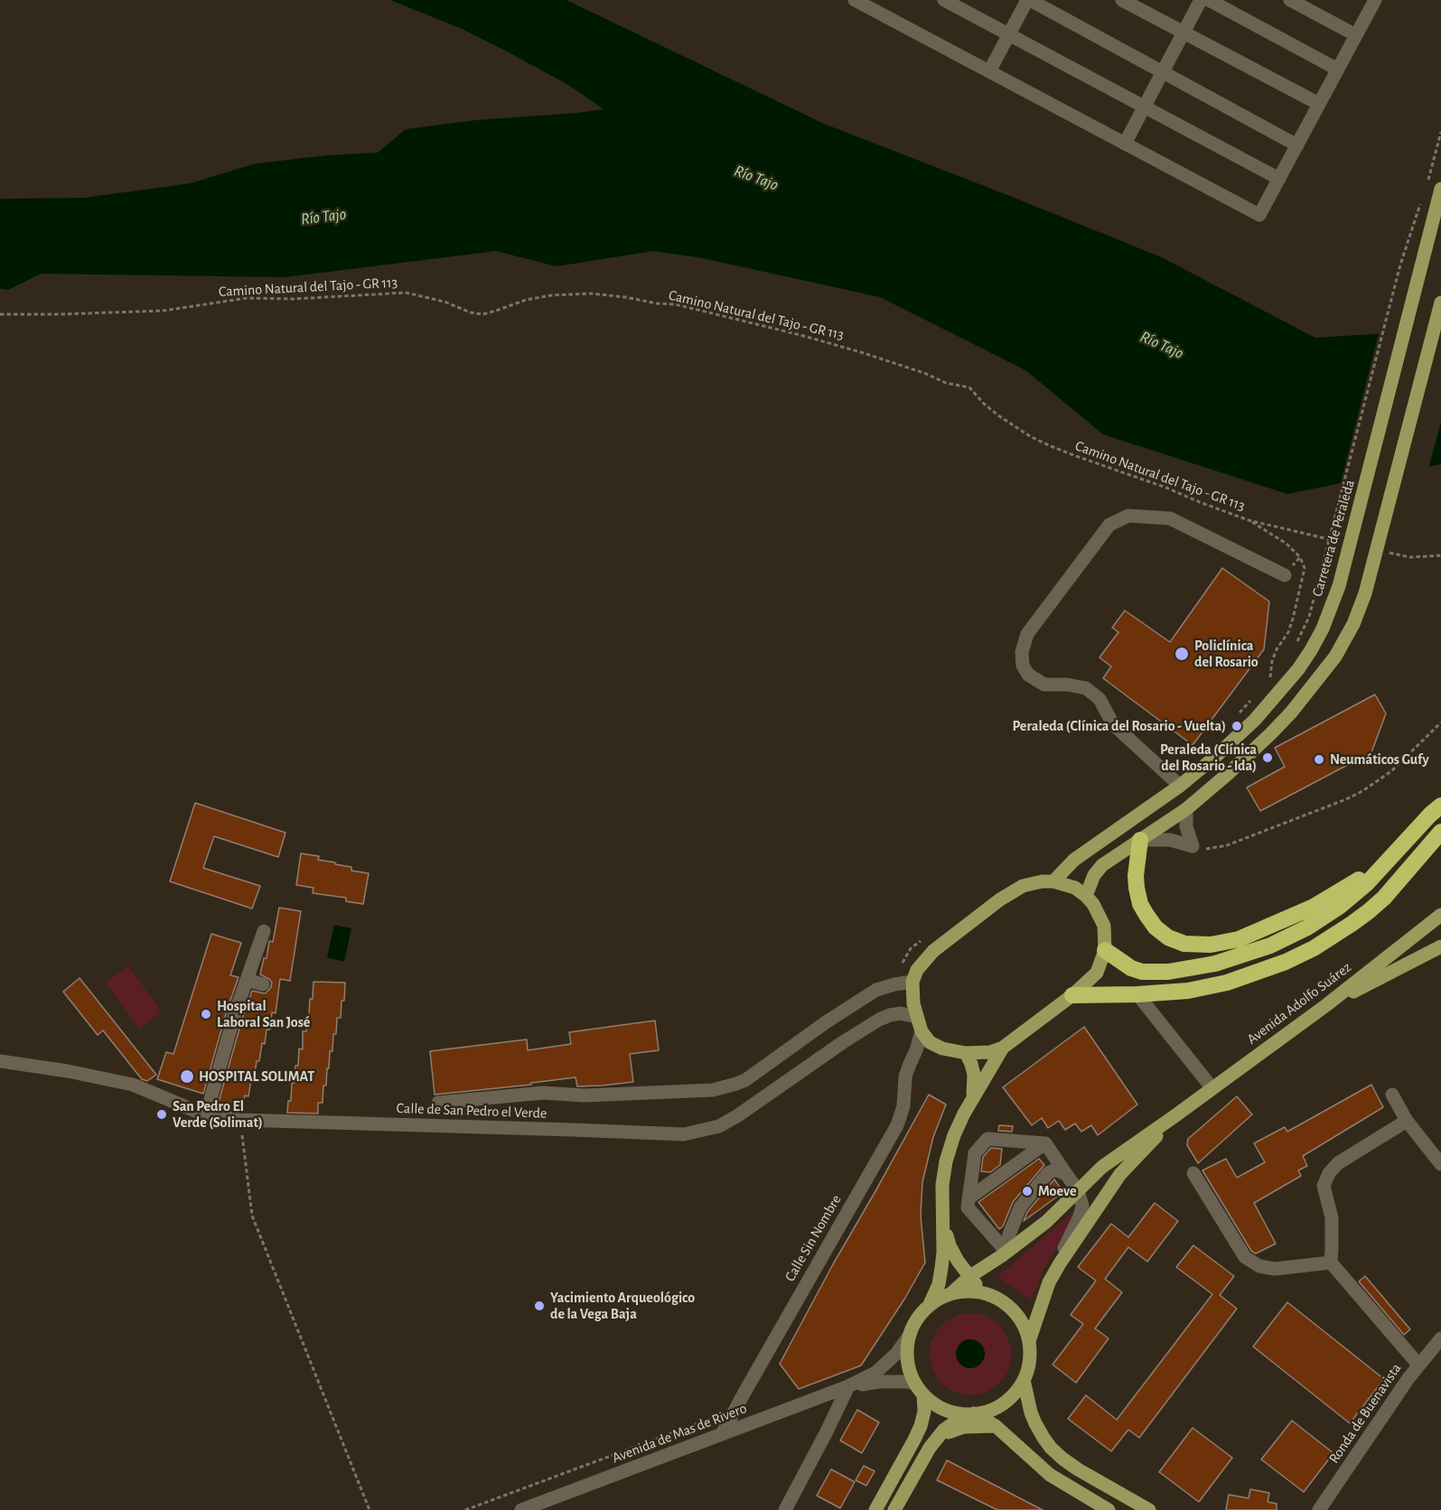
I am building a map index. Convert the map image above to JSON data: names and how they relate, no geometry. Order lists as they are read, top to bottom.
{
  "streets": {
    "main road": ["Carretera de Peraleda", "Avenida Adolfo Suárez"],
    "street": [
      "Calle de San Pedro el Verde",
      "Calle Sin Nombre",
      "Ronda de Buenavista",
      "Avenida de Mas de Rivero"
    ],
    "path": ["Camino Natural del Tajo - GR 113"]
  },
  "crossings": [
    ["Carretera de Peraleda", "Calle de San Pedro el Verde"],
    ["Carretera de Peraleda", "Calle Sin Nombre"],
    ["Avenida Adolfo Suárez", "Avenida de Mas de Rivero"],
    ["Calle de San Pedro el Verde", "Calle Sin Nombre"],
    ["Calle Sin Nombre", "Avenida de Mas de Rivero"]
  ],
  "water": ["Río Tajo"],
  "places": [
    "Policlínica del Rosario",
    "Peraleda (Clínica del Rosario - Vuelta)",
    "Peraleda (Clínica del Rosario - Ida)",
    "Neumáticos Gufy",
    "Hospital Laboral San José",
    "HOSPITAL SOLIMAT",
    "San Pedro El Verde (Solimat)",
    "Moeve",
    "Yacimiento Arqueológico de la Vega Baja"
  ]
}
